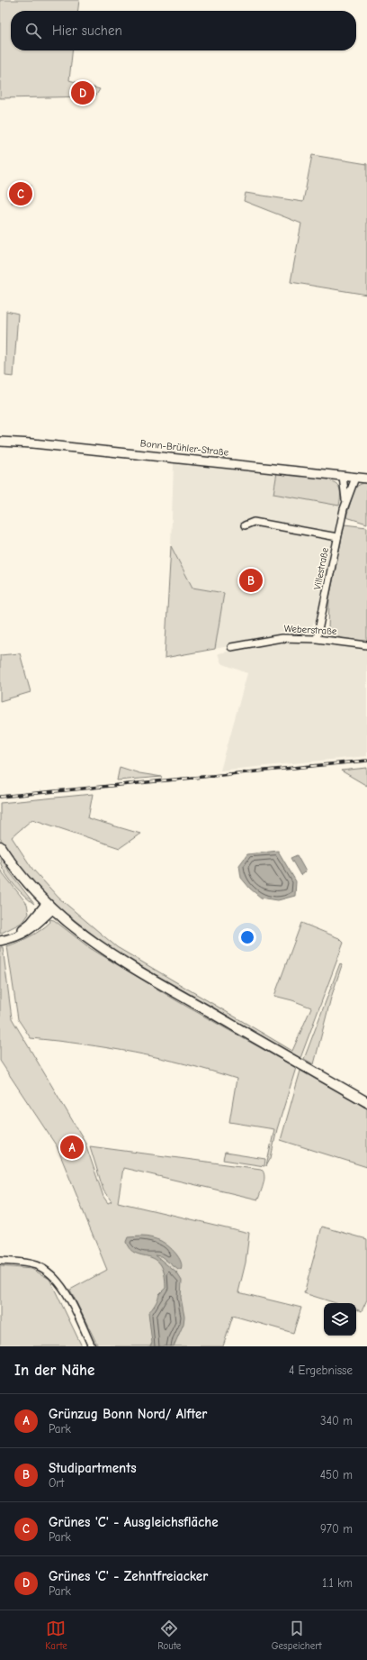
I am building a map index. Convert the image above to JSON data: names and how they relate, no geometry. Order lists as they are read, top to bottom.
{
  "streets": {
    "street": ["Bonn-Brühler-Straße", "Villestraße", "Weberstraße"]
  },
  "crossings": [
    ["Bonn-Brühler-Straße", "Villestraße"],
    ["Villestraße", "Weberstraße"]
  ],
  "page": {
    "search": "Hier suchen",
    "pins": [
      "D",
      "C",
      "B",
      "A"
    ],
    "heading": ["In der Nähe", "4 Ergebnisse"],
    "list": [
      {
        "mark": "A",
        "name": "Grünzug Bonn Nord/ Alfter",
        "note": "Park",
        "value": "340 m"
      },
      {
        "mark": "B",
        "name": "Studipartments",
        "note": "Ort",
        "value": "450 m"
      },
      {
        "mark": "C",
        "name": "Grünes 'C' - Ausgleichsfläche",
        "note": "Park",
        "value": "970 m"
      },
      {
        "mark": "D",
        "name": "Grünes 'C' - Zehntfreiacker",
        "note": "Park",
        "value": "1.1 km"
      }
    ],
    "nav": ["Karte", "Route", "Gespeichert"]
  }
}
